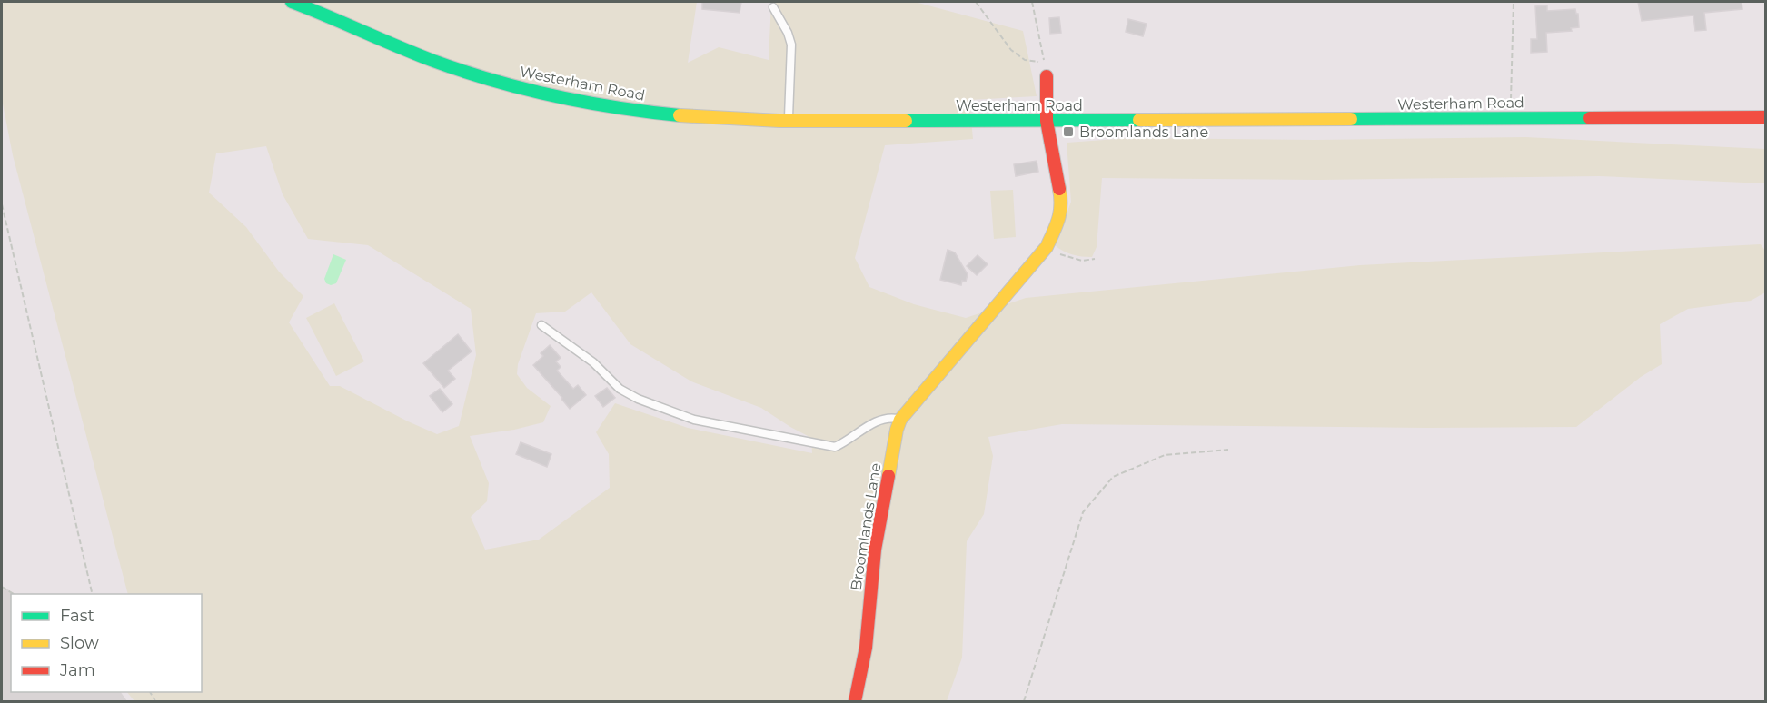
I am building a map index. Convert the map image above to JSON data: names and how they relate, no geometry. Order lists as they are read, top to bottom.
{
  "streets": {
    "main road": ["Westerham Road", "Broomlands Lane"]
  },
  "crossings": [
    ["Westerham Road", "Broomlands Lane"]
  ],
  "places": {
    "transit": ["Broomlands Lane"]
  },
  "legend": ["Fast", "Slow", "Jam"]
}
